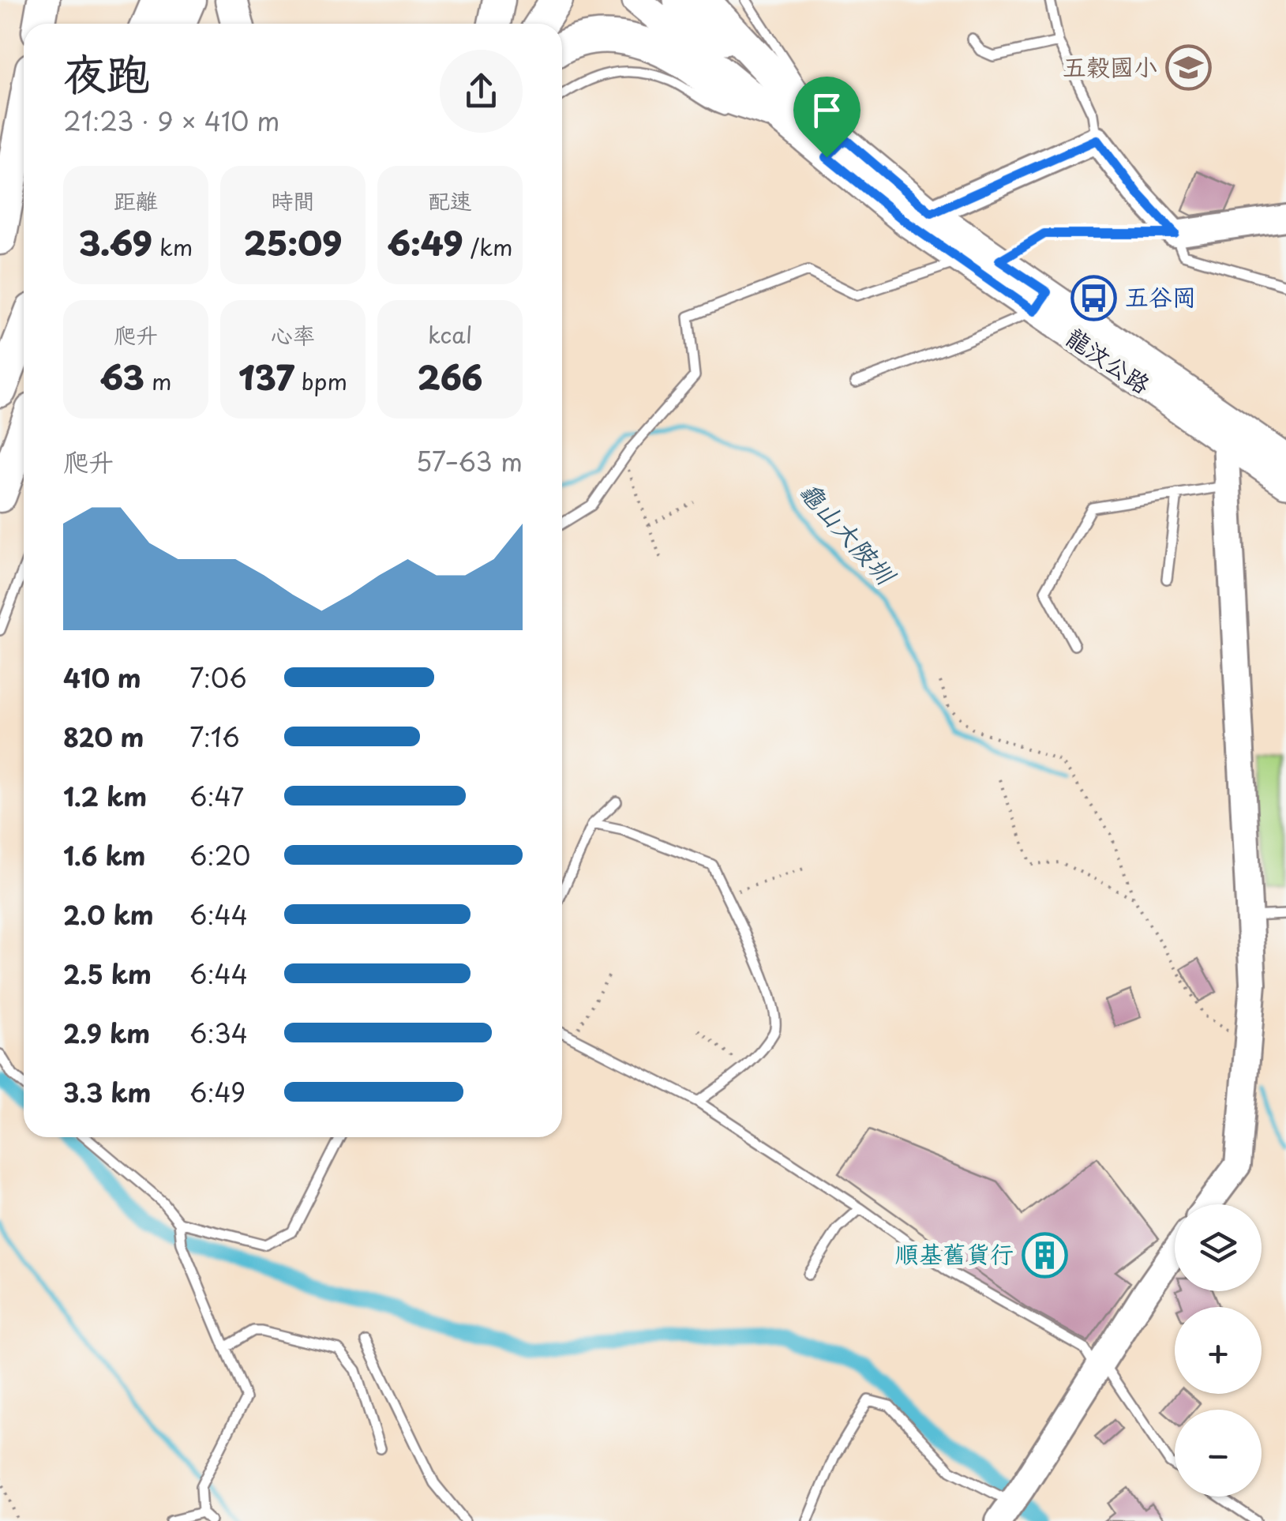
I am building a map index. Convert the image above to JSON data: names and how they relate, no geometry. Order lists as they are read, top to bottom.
{
  "streets": {
    "main road": ["龍汶公路"]
  },
  "water": ["龜山大陂圳"],
  "places": {
    "school or university": ["五穀國小"],
    "bus stop": ["五谷岡"],
    "building": ["順基舊貨行"]
  },
  "page": {
    "heading": ["夜跑", "21:23 · 9 × 410 m"],
    "stats": [
      ["距離", "3.69 km"],
      ["時間", "25:09"],
      ["配速", "6:49 /km"],
      ["爬升", "63 m"],
      ["心率", "137 bpm"],
      ["kcal", "266"]
    ],
    "chart": ["爬升", "57–63 m"],
    "list": [
      {
        "name": "410 m",
        "note": "7:06"
      },
      {
        "name": "820 m",
        "note": "7:16"
      },
      {
        "name": "1.2 km",
        "note": "6:47"
      },
      {
        "name": "1.6 km",
        "note": "6:20"
      },
      {
        "name": "2.0 km",
        "note": "6:44"
      },
      {
        "name": "2.5 km",
        "note": "6:44"
      },
      {
        "name": "2.9 km",
        "note": "6:34"
      },
      {
        "name": "3.3 km",
        "note": "6:49"
      }
    ],
    "map_buttons": ["+", "−"]
  }
}
